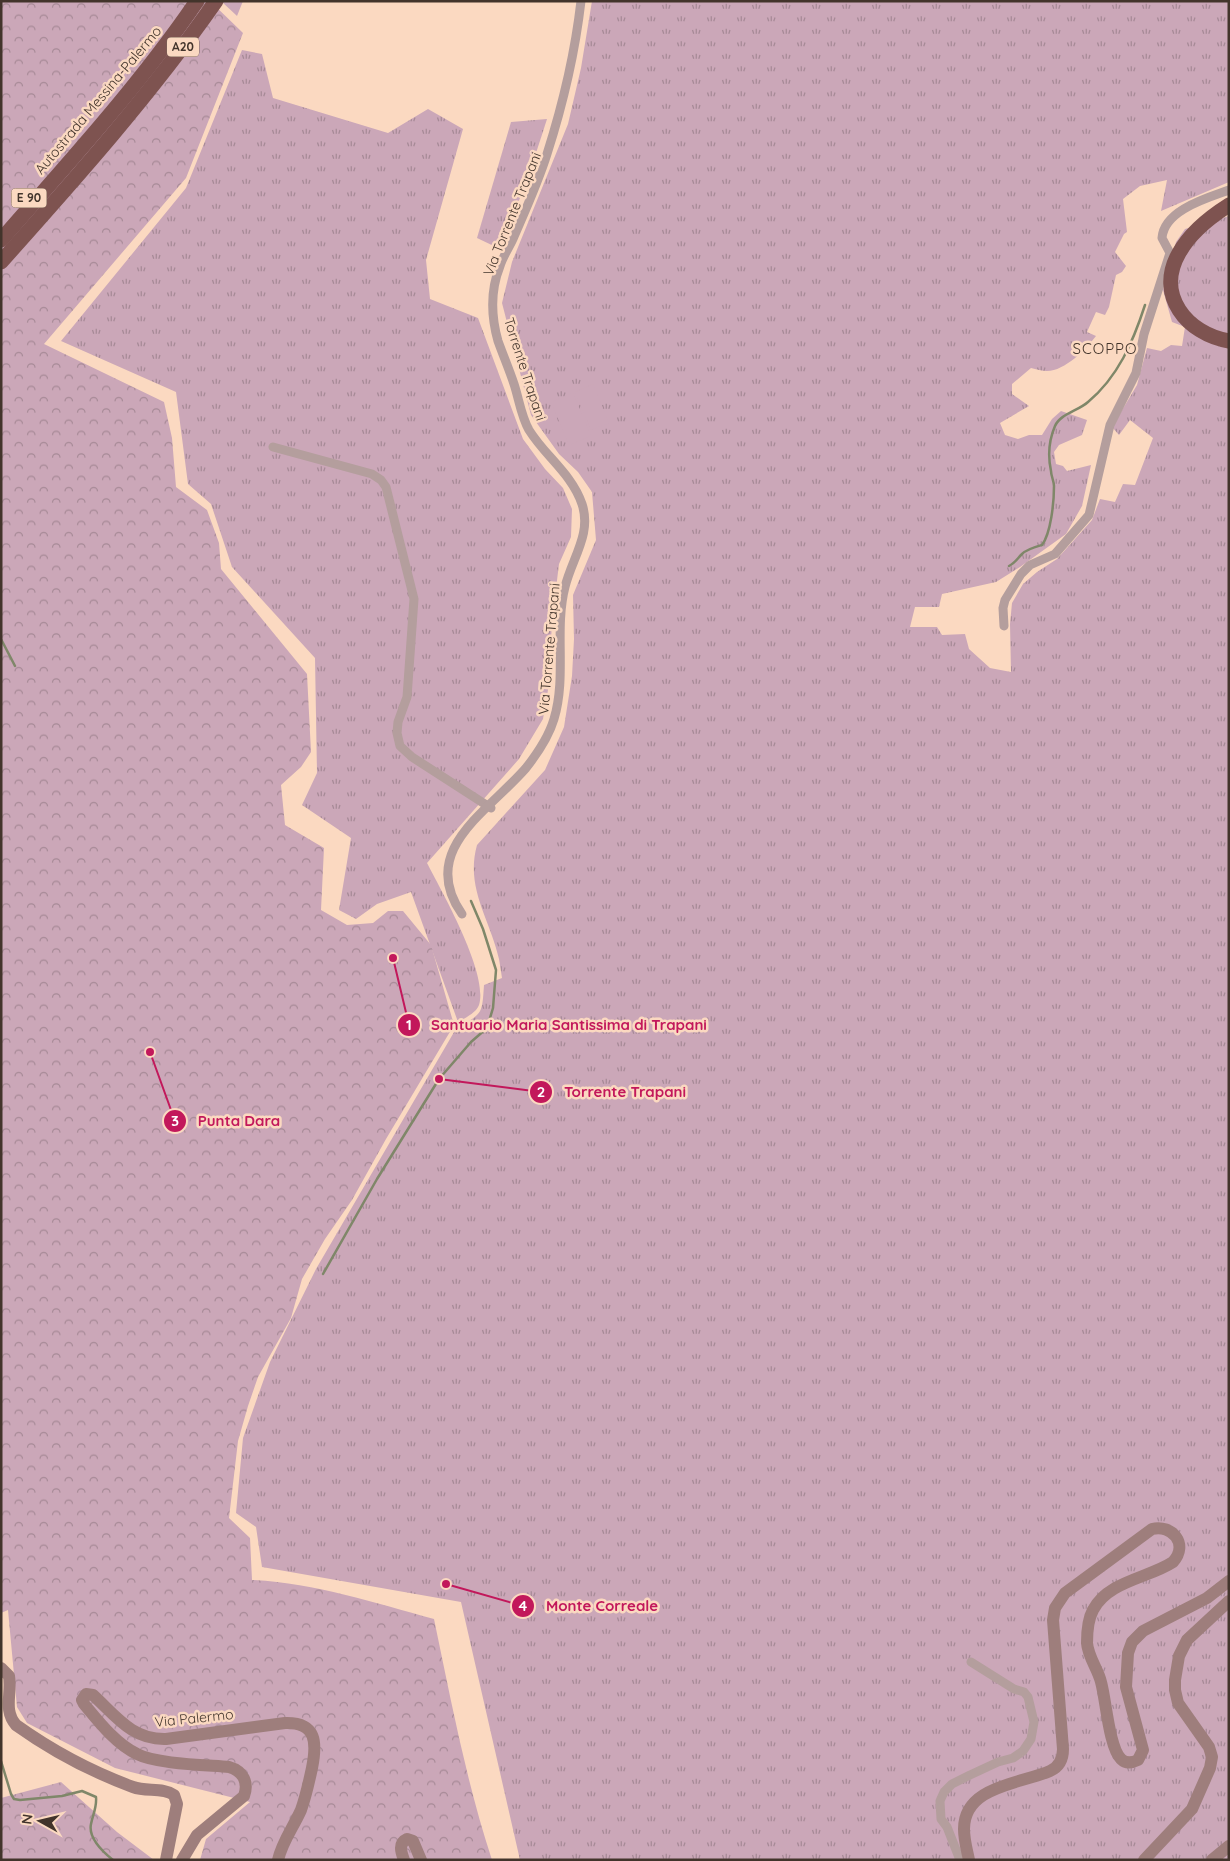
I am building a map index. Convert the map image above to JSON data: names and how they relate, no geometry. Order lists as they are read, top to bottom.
{
  "streets": {
    "highway": ["A20", "Autostrada Messina-Palermo", "E 90"],
    "main road": ["Via Palermo"],
    "street": ["Via Torrente Trapani"]
  },
  "crossings": [
    ["Autostrada Messina-Palermo", "E 90"]
  ],
  "districts": ["SCOPPO"],
  "places": [
    "Santuario Maria Santissima di Trapani",
    "Punta Dara",
    "Torrente Trapani",
    "Monte Correale"
  ],
  "north": "left"
}
